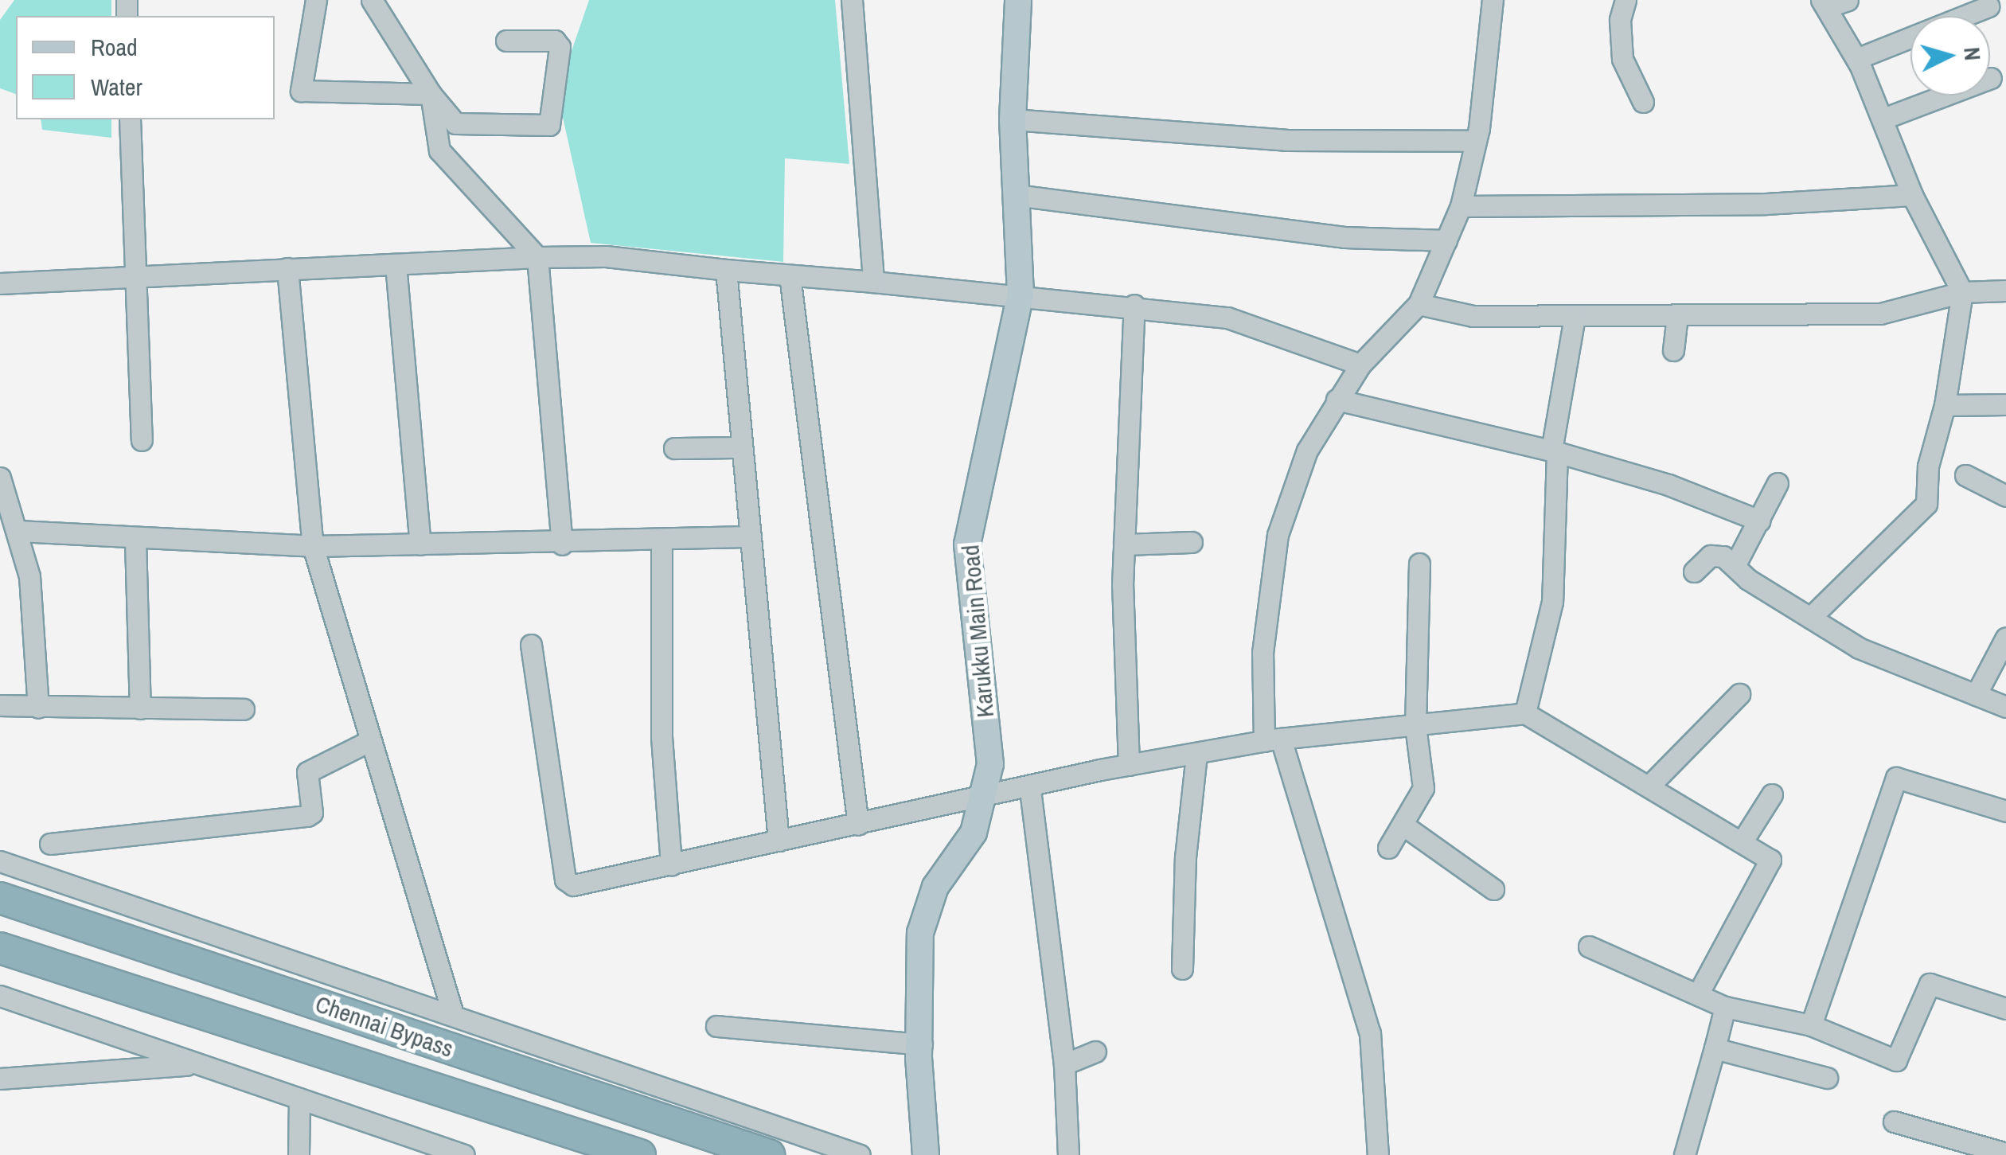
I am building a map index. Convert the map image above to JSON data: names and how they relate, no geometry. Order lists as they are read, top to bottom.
{
  "streets": {
    "highway": ["Chennai Bypass"],
    "main road": ["Karukku Main Road"]
  },
  "legend": ["Road", "Water"],
  "north": "right"
}
